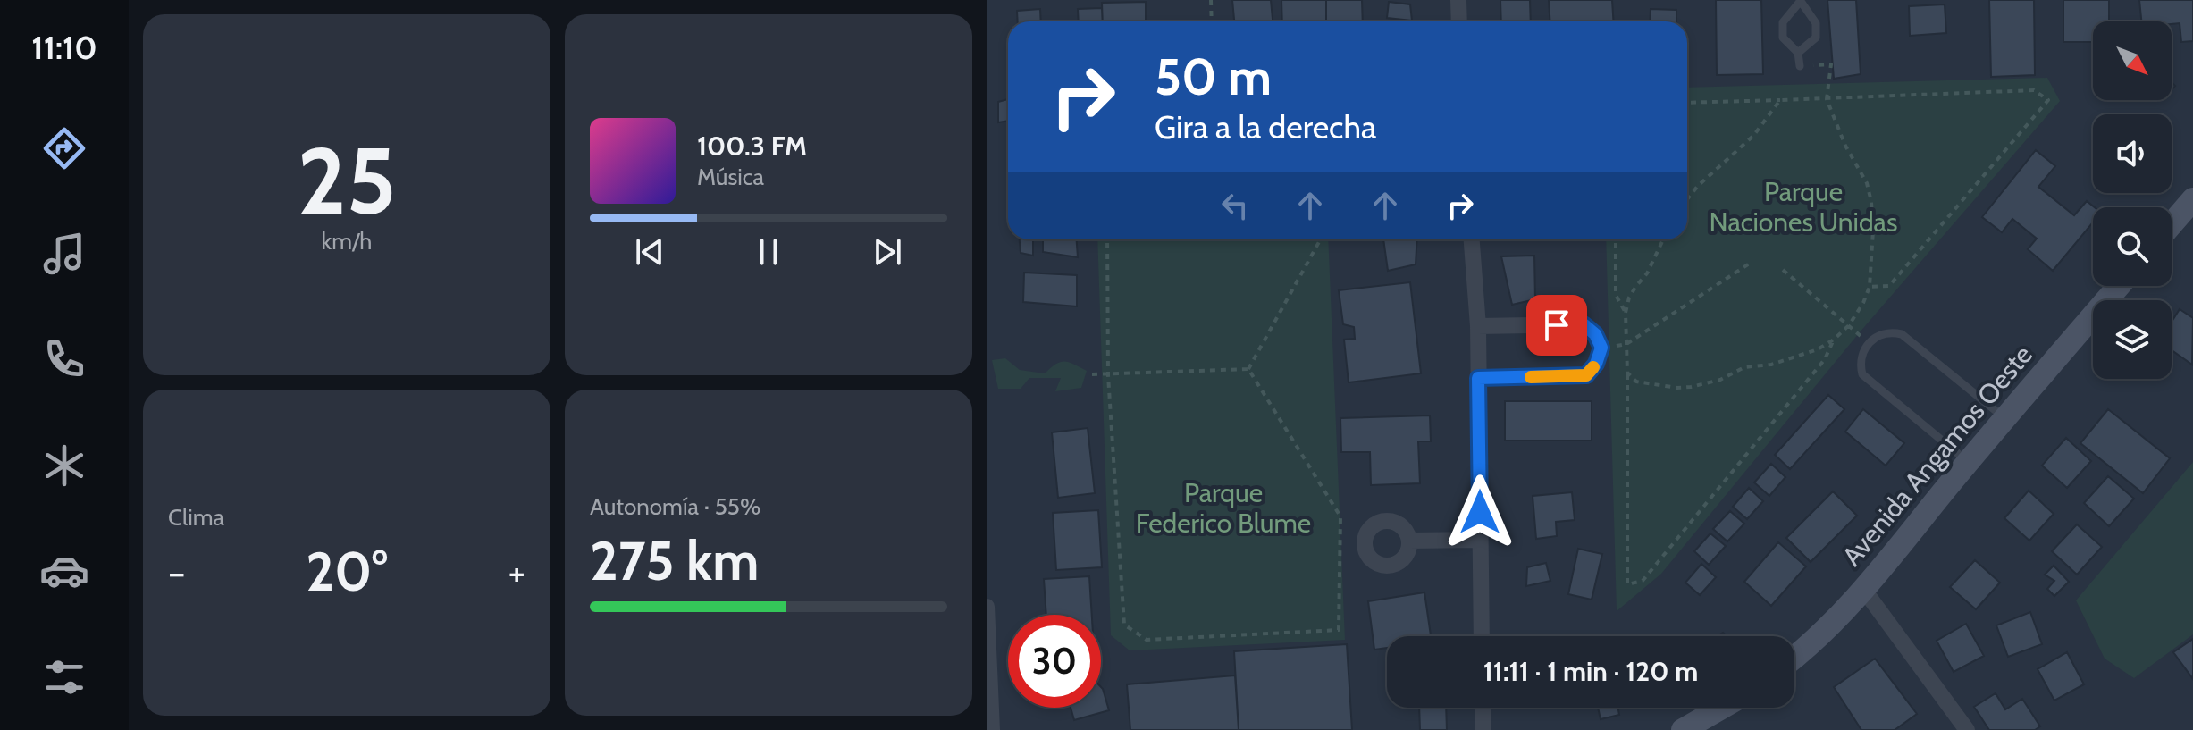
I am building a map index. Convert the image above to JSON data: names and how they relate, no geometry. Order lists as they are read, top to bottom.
{
  "streets": {
    "street": ["Avenida Angamos Oeste"]
  },
  "parks": ["Parque Naciones Unidas", "Parque Federico Blume"],
  "north": "bottom right",
  "page": {
    "tabs": "11:10",
    "tile": [
      ["25", "km/h"],
      "Clima",
      ["Autonomía · 55%", "275 km"]
    ],
    "turn": ["50 m", "Gira a la derecha"],
    "song": ["100.3 FM", "Música"],
    "heat": ["−", "20°", "+"],
    "limit": "30",
    "trip": "11:11 · 1 min · 120 m"
  }
}
